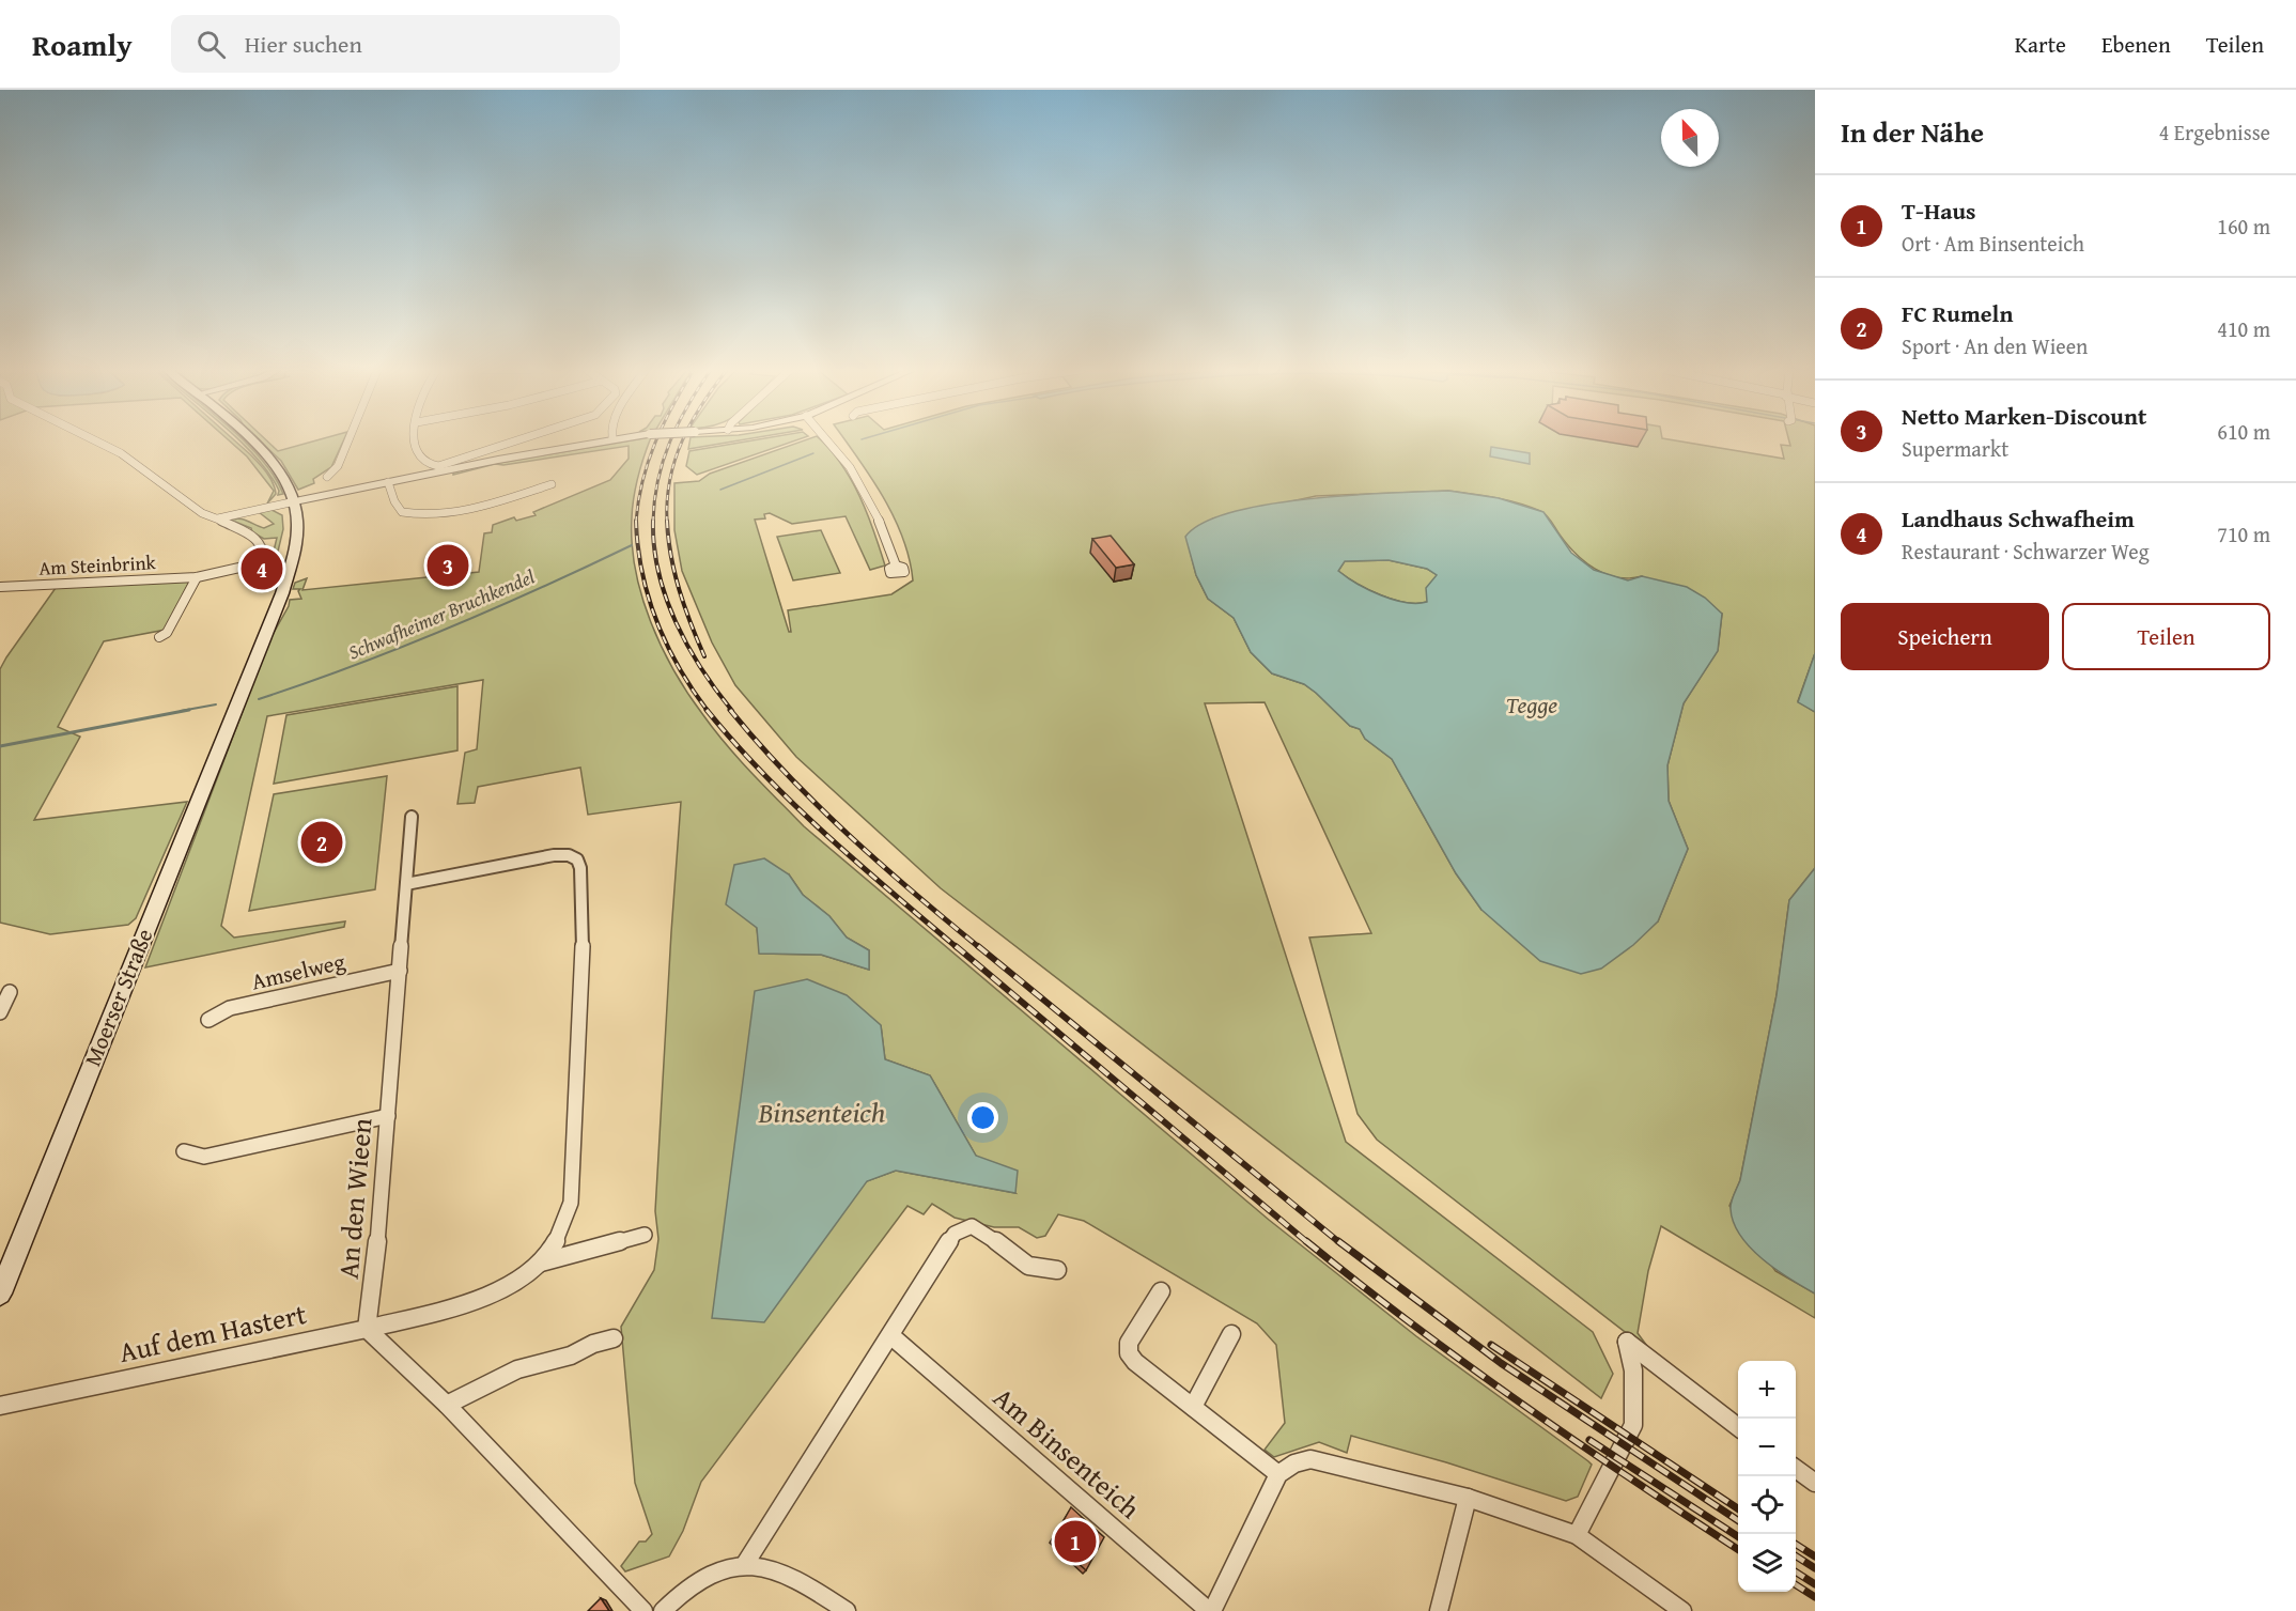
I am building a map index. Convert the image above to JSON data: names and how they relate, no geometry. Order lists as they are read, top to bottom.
{
  "streets": {
    "main road": ["Moerser Straße"],
    "street": [
      "Am Steinbrink",
      "Amselweg",
      "An den Wieen",
      "Auf dem Hastert",
      "Am Binsenteich"
    ]
  },
  "crossings": [
    ["Amselweg", "An den Wieen"],
    ["An den Wieen", "Auf dem Hastert"]
  ],
  "water": ["Schwafheimer Bruchkendel", "Tegge", "Binsenteich"],
  "north": "top",
  "page": {
    "header": "Roamly",
    "search": "Hier suchen",
    "nav": ["Karte", "Ebenen", "Teilen"],
    "heading": ["In der Nähe", "4 Ergebnisse"],
    "list": [
      {
        "mark": "1",
        "name": "T-Haus",
        "note": "Ort · Am Binsenteich",
        "value": "160 m"
      },
      {
        "mark": "2",
        "name": "FC Rumeln",
        "note": "Sport · An den Wieen",
        "value": "410 m"
      },
      {
        "mark": "3",
        "name": "Netto Marken-Discount",
        "note": "Supermarkt",
        "value": "610 m"
      },
      {
        "mark": "4",
        "name": "Landhaus Schwafheim",
        "note": "Restaurant · Schwarzer Weg",
        "value": "710 m"
      }
    ],
    "pins": [
      "3",
      "4",
      "2",
      "1"
    ],
    "buttons": ["Speichern", "Teilen"],
    "map_buttons": ["+", "−"]
  }
}
